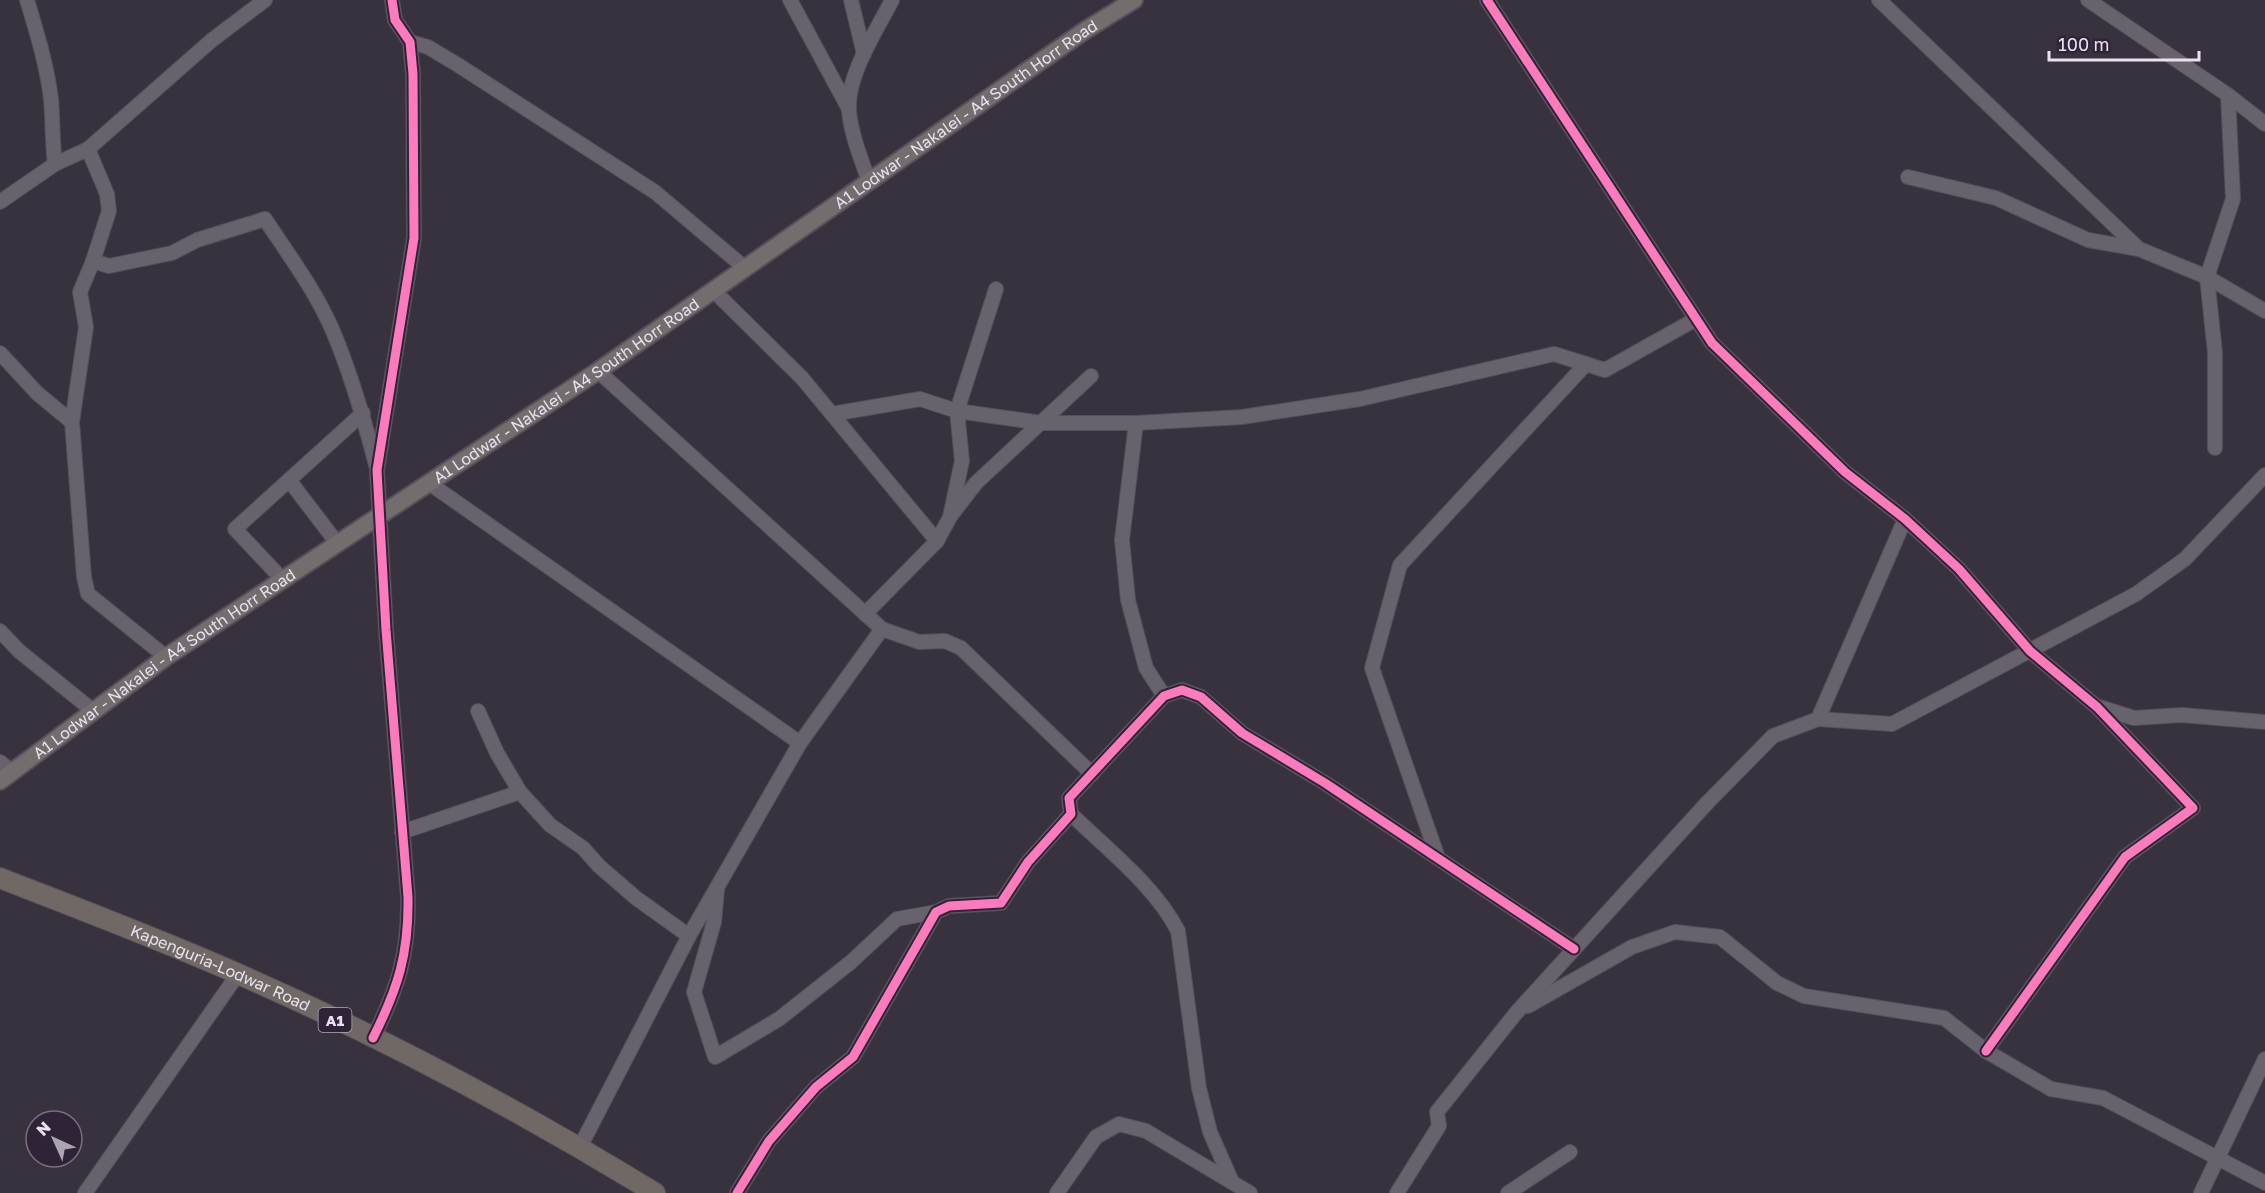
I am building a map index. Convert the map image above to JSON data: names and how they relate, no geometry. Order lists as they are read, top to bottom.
{
  "streets": {
    "highway": ["Kapenguria-Lodwar Road", "A1"],
    "main road": ["A1 Lodwar - Nakalei - A4 South Horr Road"]
  },
  "scale_bar": "100 m",
  "north": "top left"
}
